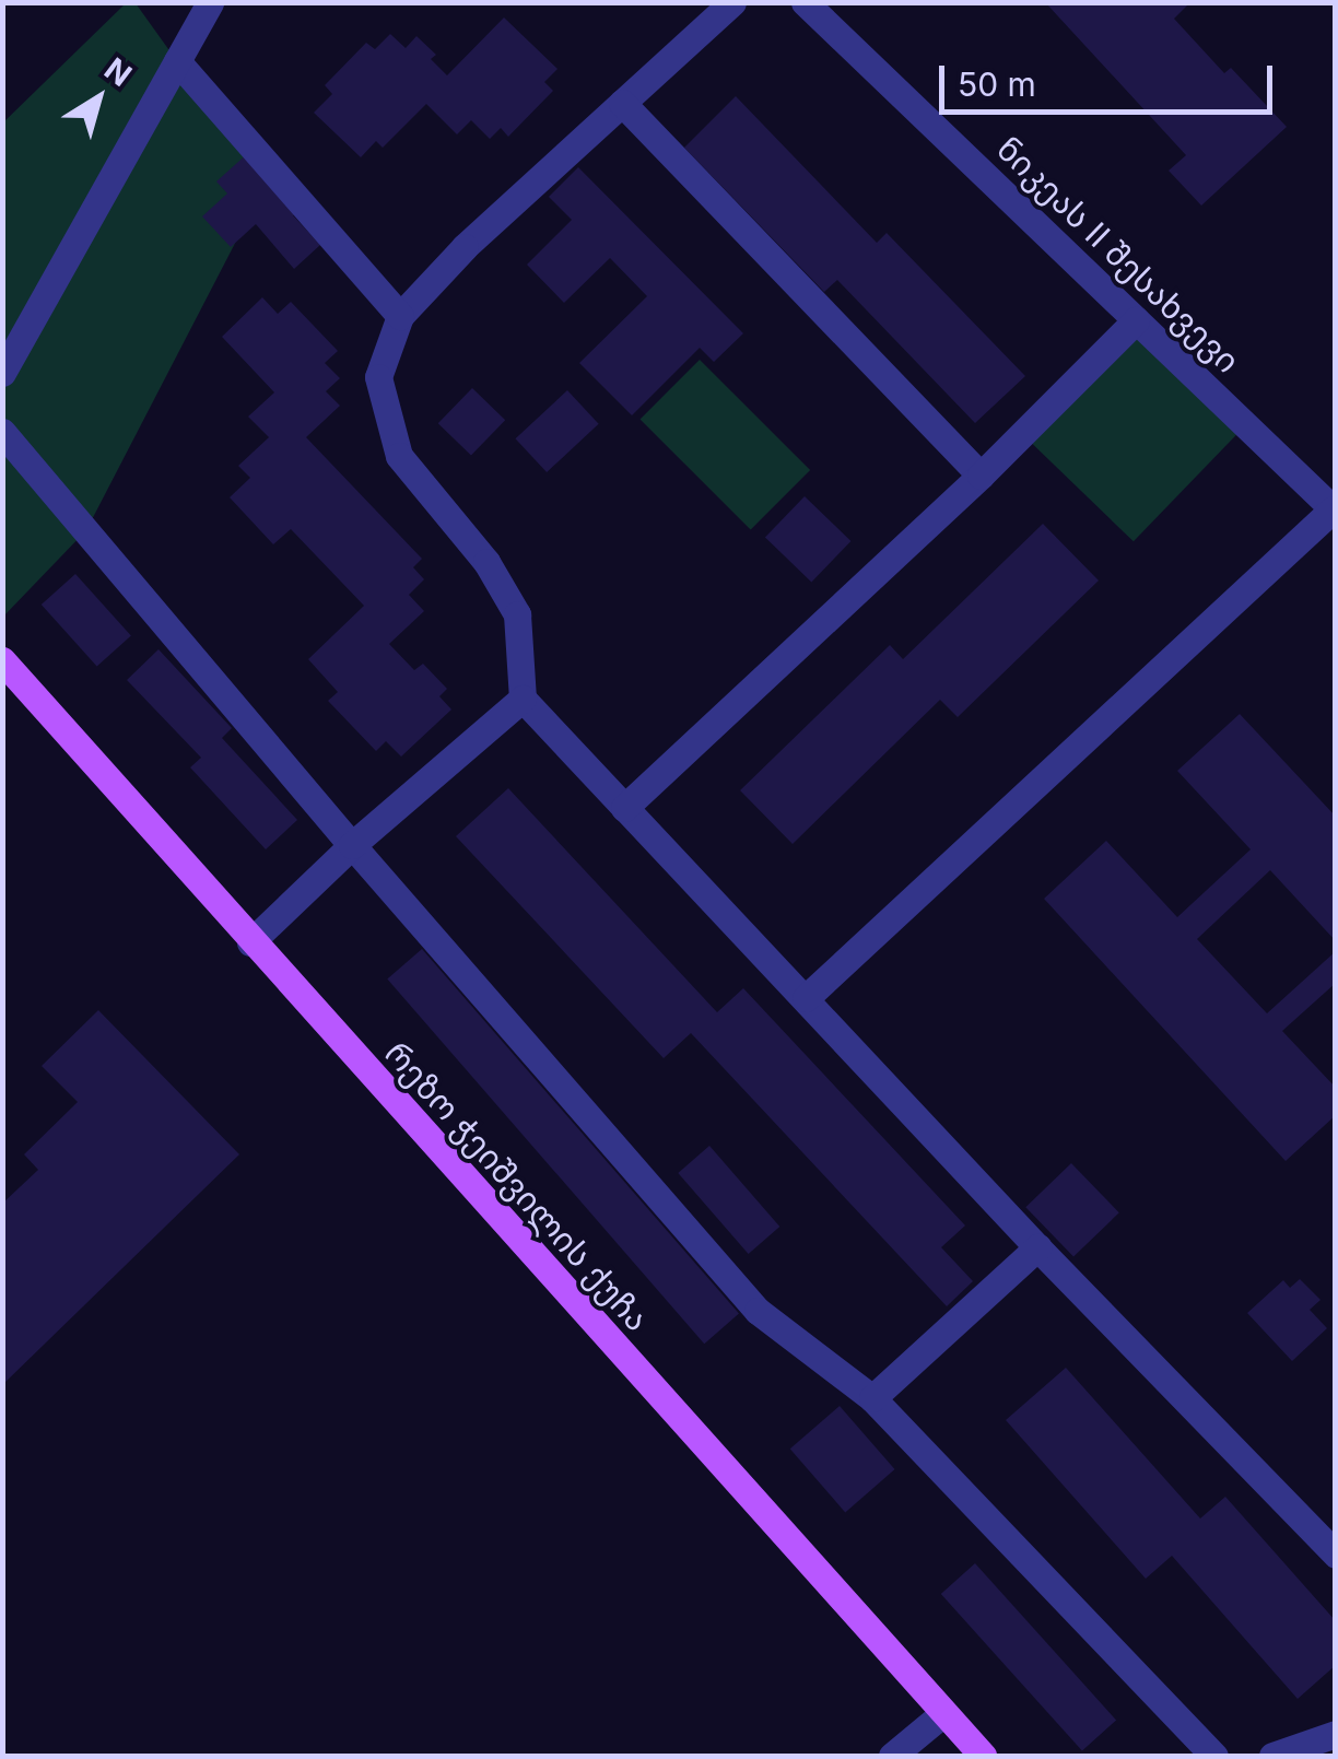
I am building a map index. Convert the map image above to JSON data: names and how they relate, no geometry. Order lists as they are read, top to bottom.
{
  "streets": {
    "main road": ["რეზო ჭეიშვილის ქუჩა"],
    "street": ["ნიკეას II შესახვევი"]
  },
  "scale_bar": "50 m",
  "north": "top right"
}
